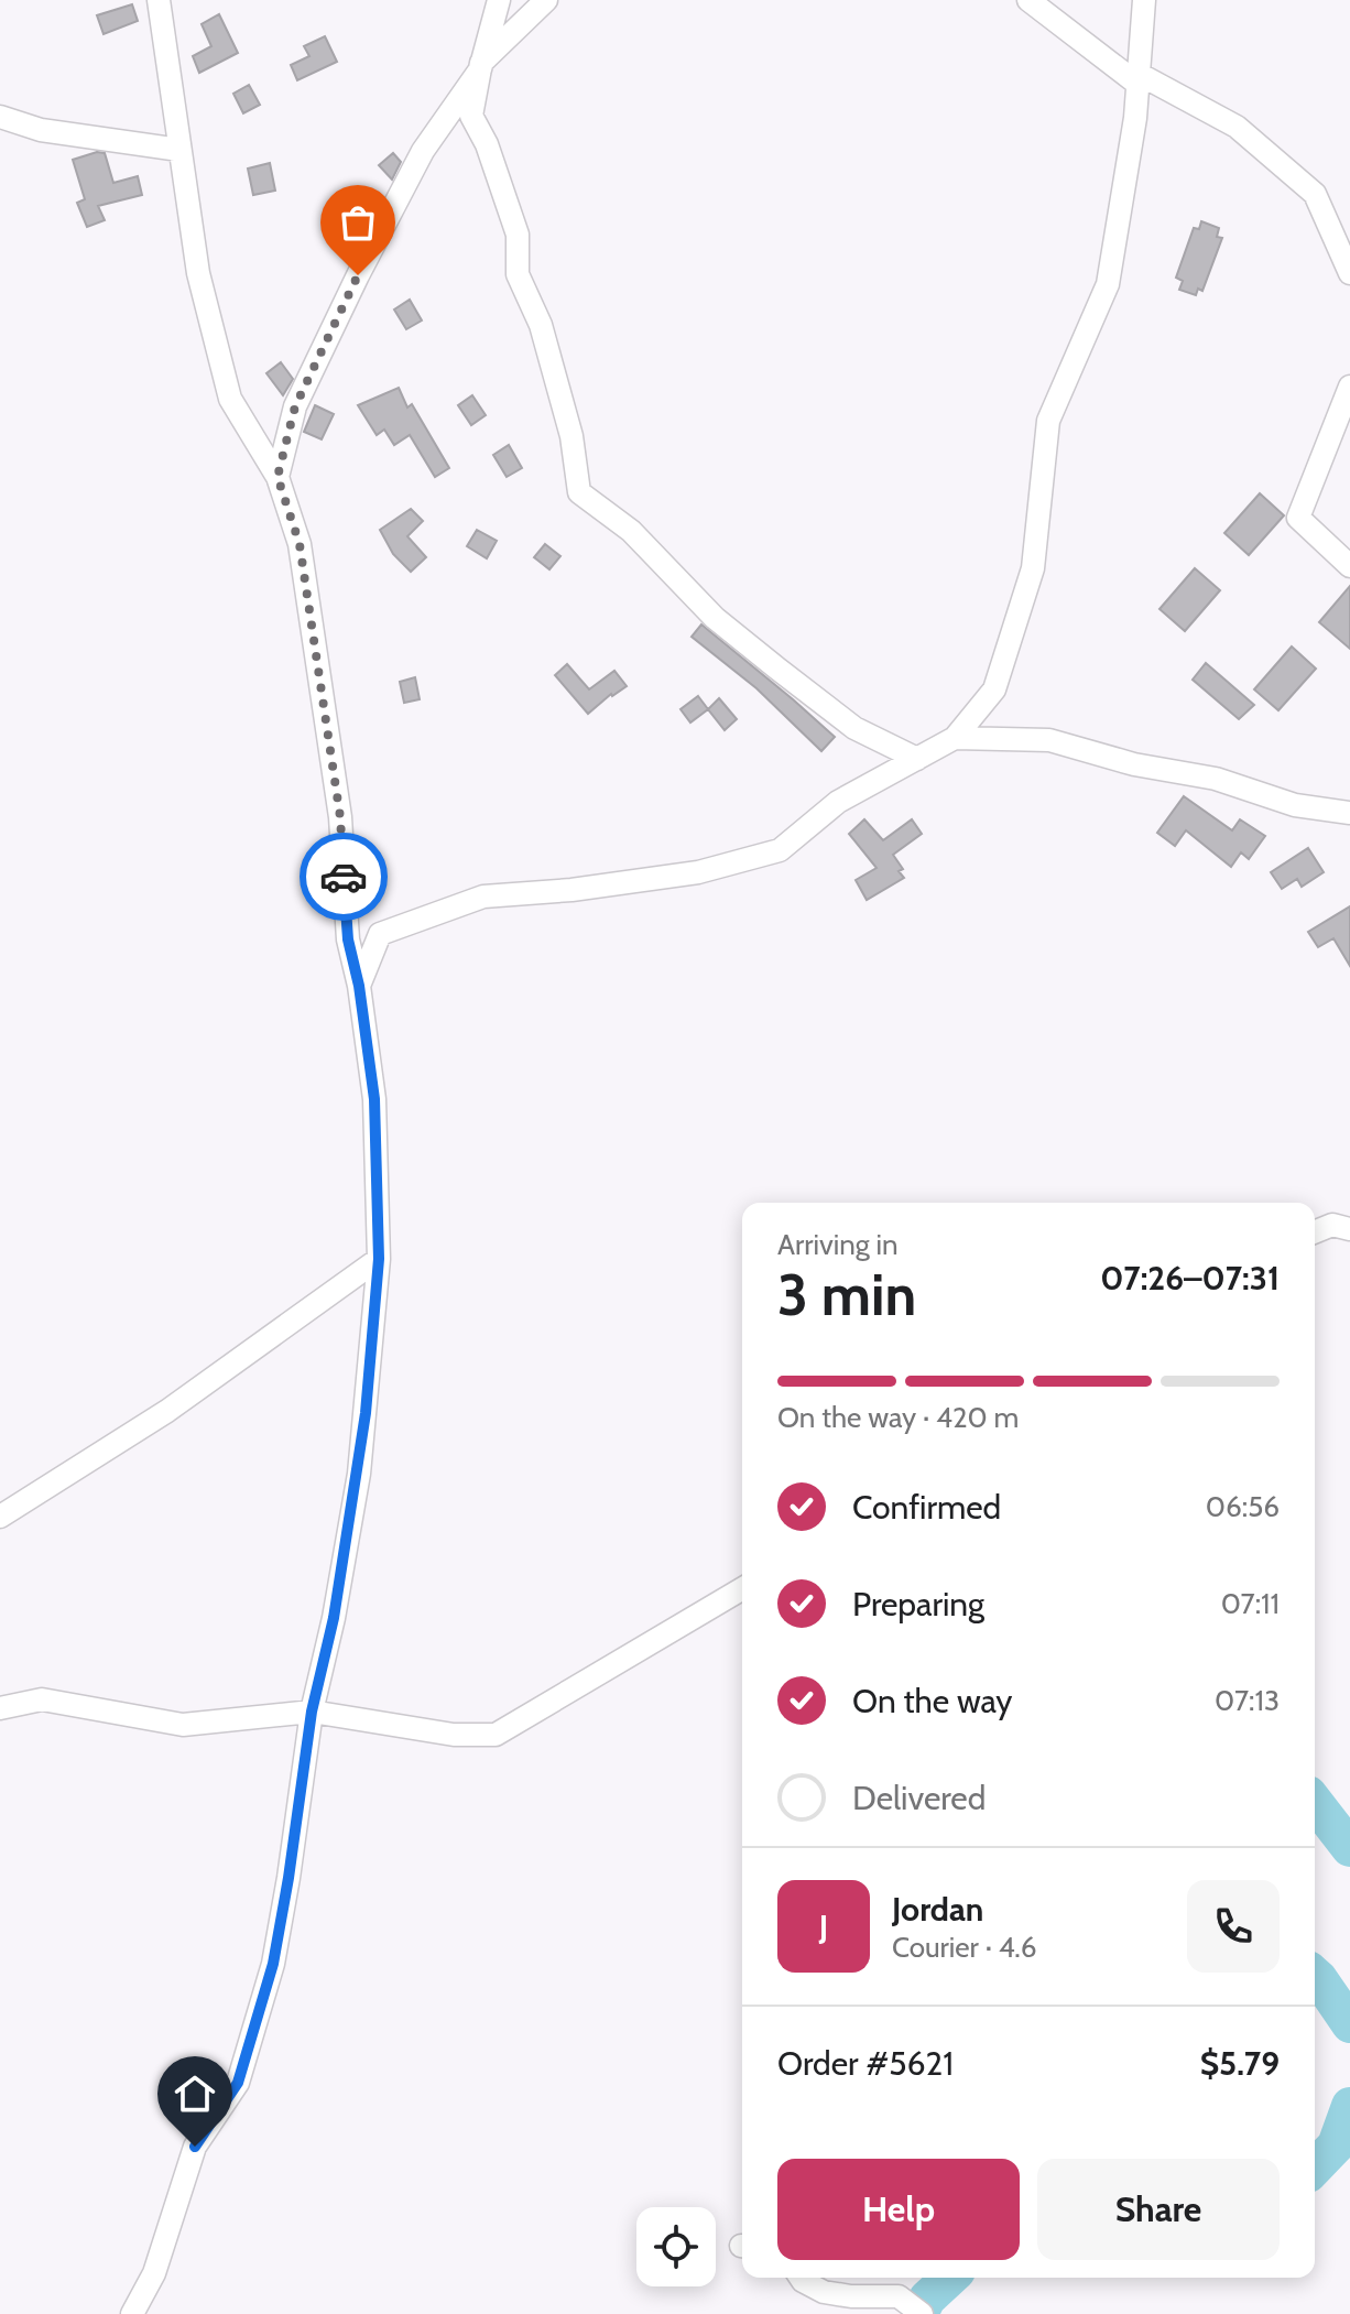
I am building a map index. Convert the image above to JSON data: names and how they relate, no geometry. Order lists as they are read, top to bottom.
{
  "page": {
    "heading": ["3 min", "Arriving in", "07:26–07:31"],
    "panel": [
      "Jordan",
      "Courier · 4.6",
      "Order #5621",
      "$5.79"
    ],
    "bar": "On the way · 420 m",
    "list": [
      ["Confirmed", "06:56"],
      ["Preparing", "07:11"],
      ["On the way", "07:13"],
      "Delivered"
    ],
    "round": "J",
    "buttons": ["Help", "Share"]
  }
}
